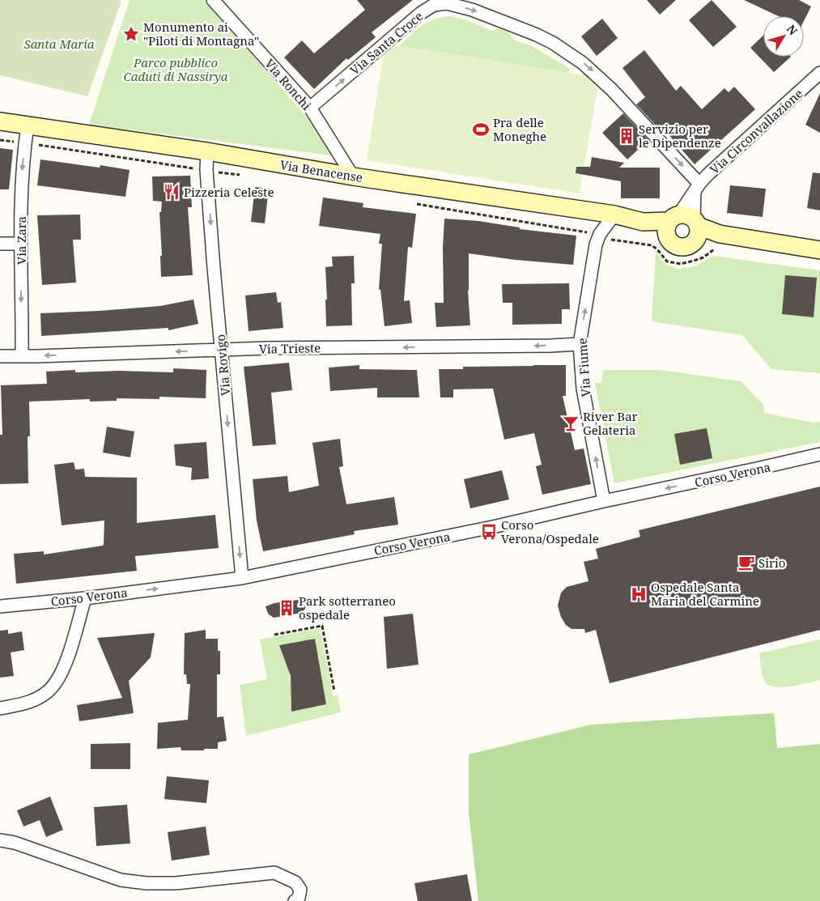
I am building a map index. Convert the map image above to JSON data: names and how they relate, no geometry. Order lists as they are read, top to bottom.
{
  "streets": {
    "main road": ["Via Benacense"],
    "street": [
      "Via Santa Croce",
      "Via Ronchi",
      "Via Circonvallazione",
      "Via Zara",
      "Via Trieste",
      "Via Rovigo",
      "Via Fiume",
      "Corso Verona"
    ]
  },
  "crossings": [
    ["Via Santa Croce", "Via Ronchi"],
    ["Via Santa Croce", "Via Circonvallazione"],
    ["Via Ronchi", "Via Benacense"],
    ["Via Benacense", "Via Zara"],
    ["Via Benacense", "Via Rovigo"],
    ["Via Benacense", "Via Fiume"],
    ["Via Zara", "Via Trieste"],
    ["Via Trieste", "Via Rovigo"],
    ["Via Trieste", "Via Fiume"],
    ["Via Rovigo", "Corso Verona"],
    ["Via Fiume", "Corso Verona"]
  ],
  "one_way": [
    "Via Zara",
    "Via Trieste",
    "Via Rovigo",
    "Via Fiume"
  ],
  "parks": ["Santa Maria", "Parco pubblico Caduti di Nassirya"],
  "places": {
    "place": ["Monumento ai \"Piloti di Montagna\""],
    "sports": ["Pra delle Moneghe"],
    "building": ["Servizio per le Dipendenze", "Park sotterraneo ospedale"],
    "restaurant": ["Pizzeria Celeste"],
    "bar": ["River Bar Gelateria"],
    "bus stop": ["Corso Verona/Ospedale"],
    "cafe": ["Sirio"],
    "hospital": ["Ospedale Santa Maria del Carmine"]
  },
  "north": "top right"
}
